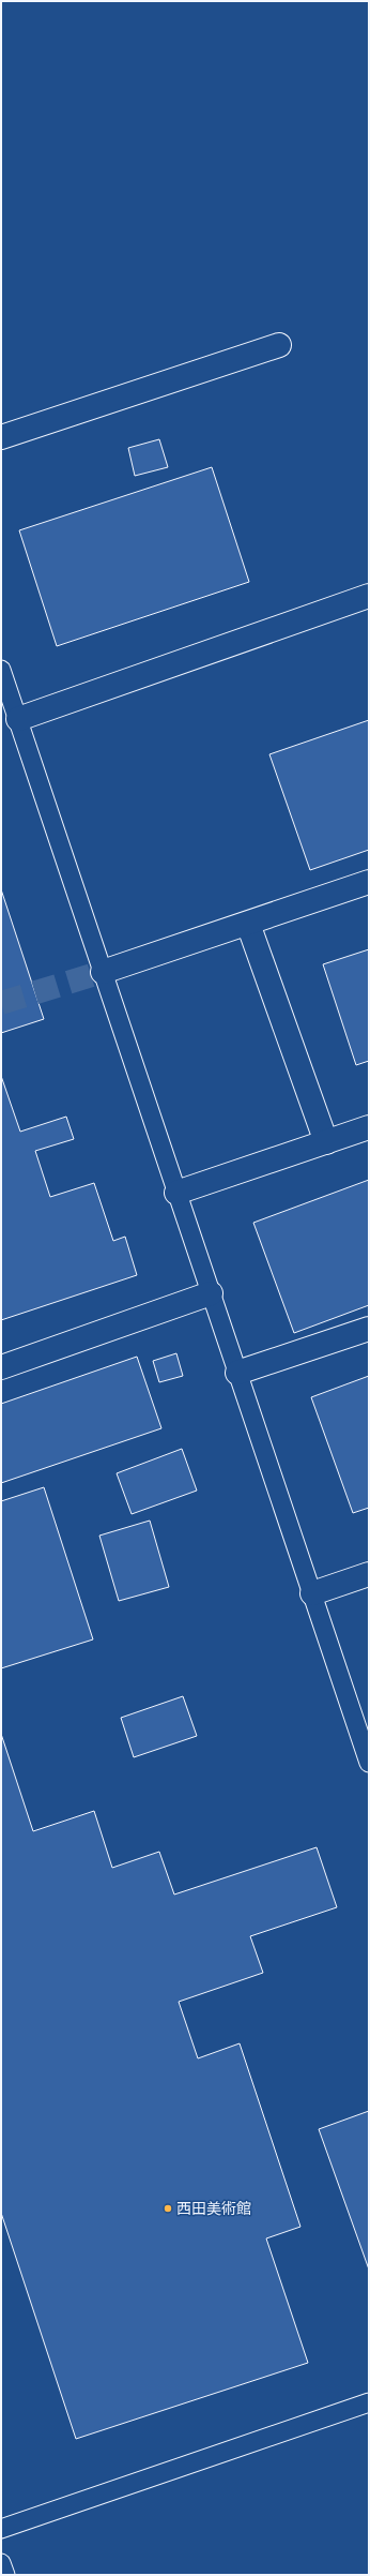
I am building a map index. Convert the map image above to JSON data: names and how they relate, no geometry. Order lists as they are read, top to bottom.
{
  "places": ["西田美術館"]
}
